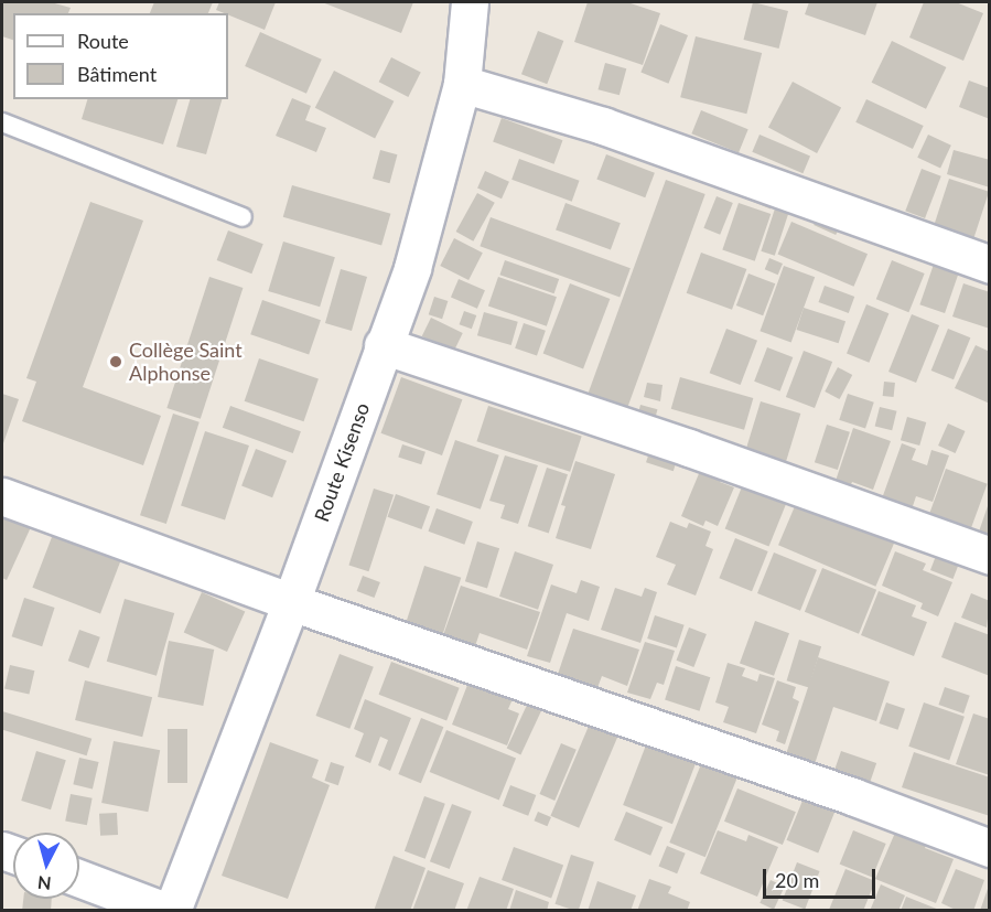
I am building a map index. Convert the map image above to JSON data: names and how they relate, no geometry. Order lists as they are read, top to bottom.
{
  "streets": {
    "street": ["Route Kisenso"]
  },
  "places": ["Collège Saint Alphonse"],
  "legend": ["Route", "Bâtiment"],
  "scale_bar": "20 m",
  "north": "bottom"
}
